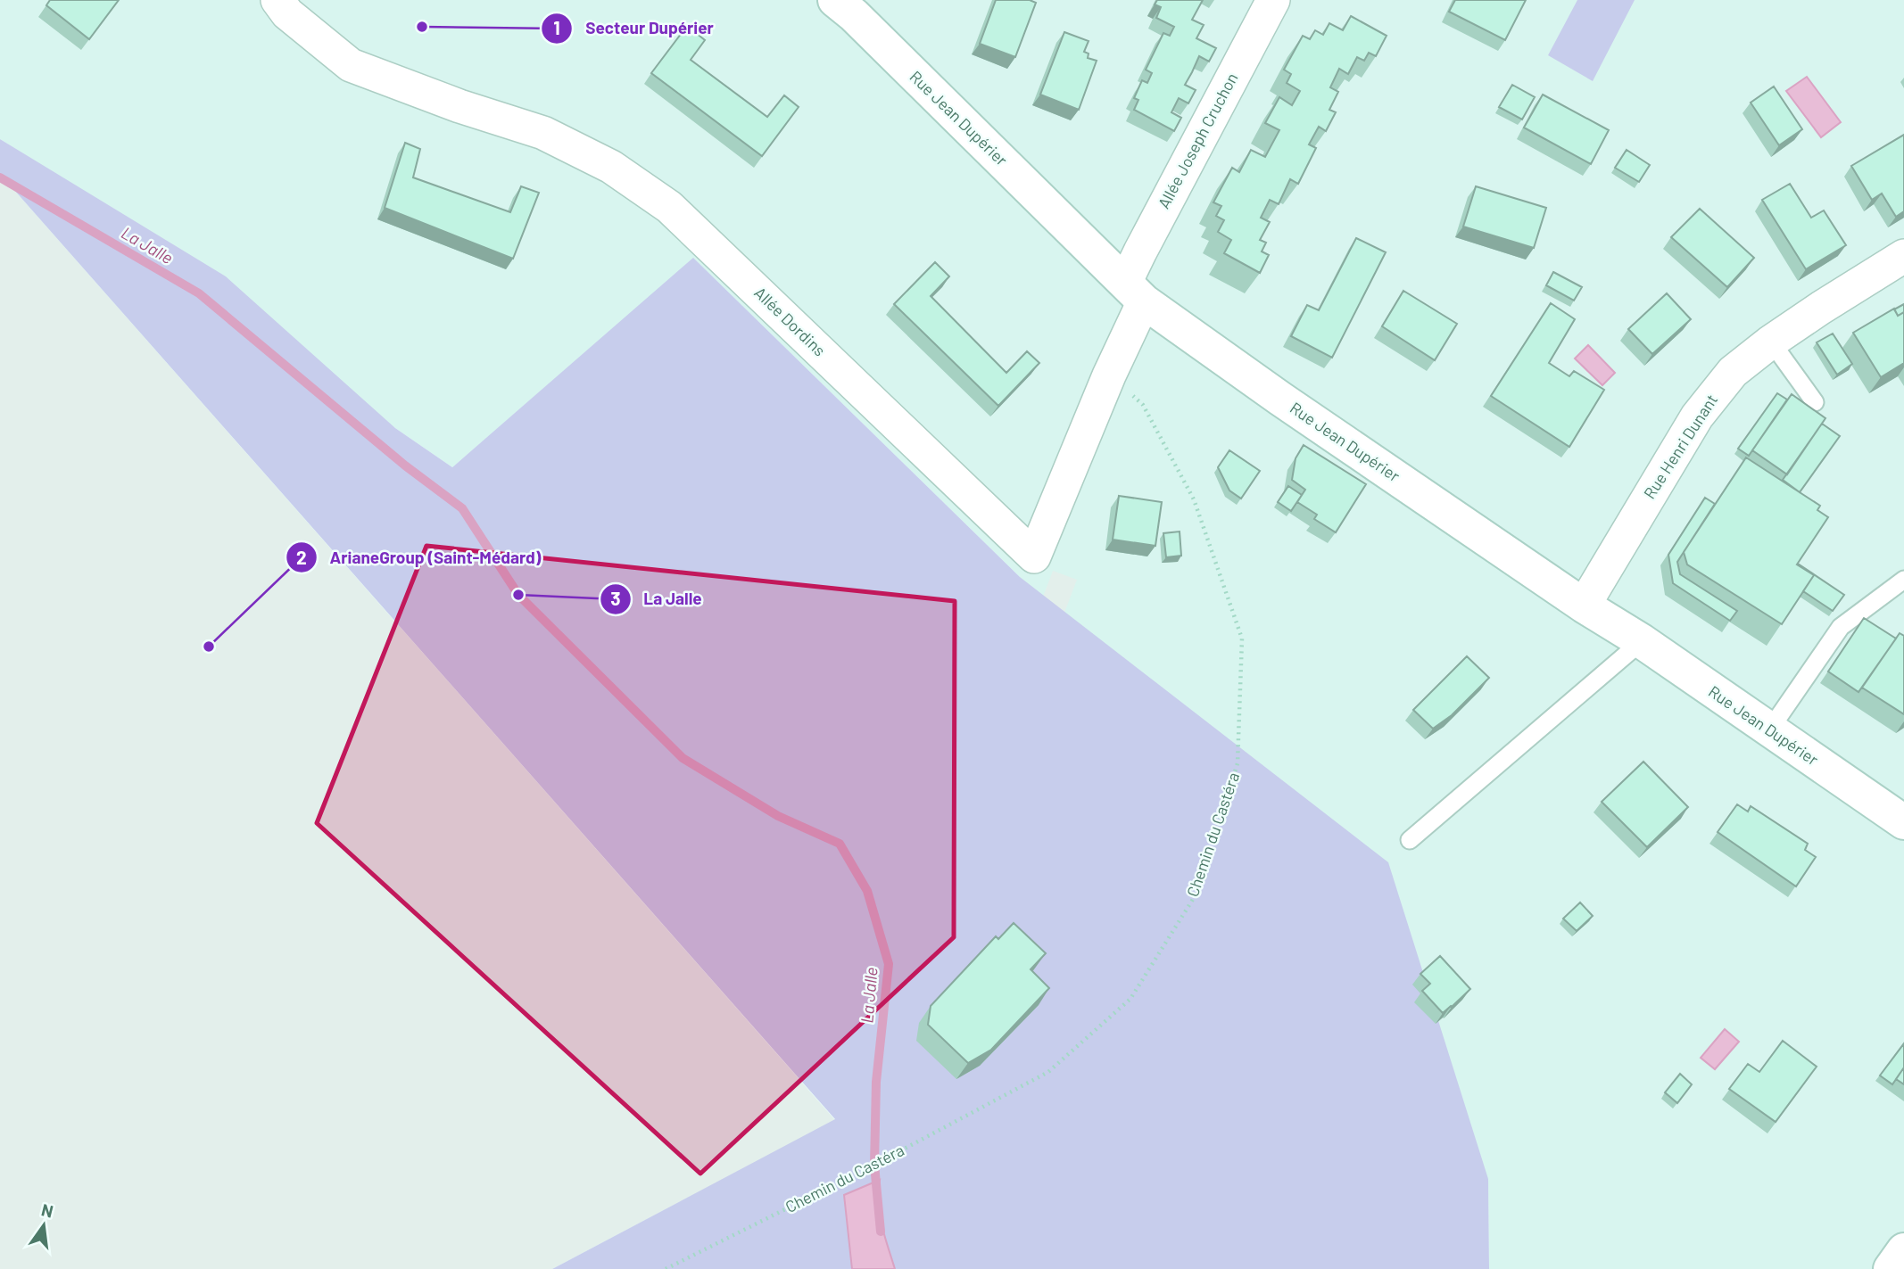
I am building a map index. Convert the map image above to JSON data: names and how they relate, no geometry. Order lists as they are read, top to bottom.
{
  "streets": {
    "street": [
      "Rue Jean Dupérier",
      "Allée Joseph Cruchon",
      "Allée Dordins",
      "Rue Henri Dunant"
    ],
    "path": ["Chemin du Castéra"]
  },
  "crossings": [
    ["Rue Jean Dupérier", "Allée Joseph Cruchon"],
    ["Rue Jean Dupérier", "Allée Dordins"],
    ["Rue Jean Dupérier", "Rue Henri Dunant"],
    ["Allée Joseph Cruchon", "Allée Dordins"],
    ["Allée Dordins", "Chemin du Castéra"]
  ],
  "water": ["La Jalle"],
  "places": ["Secteur Dupérier", "La Jalle", "ArianeGroup (Saint-Médard)"],
  "north": "top"
}
